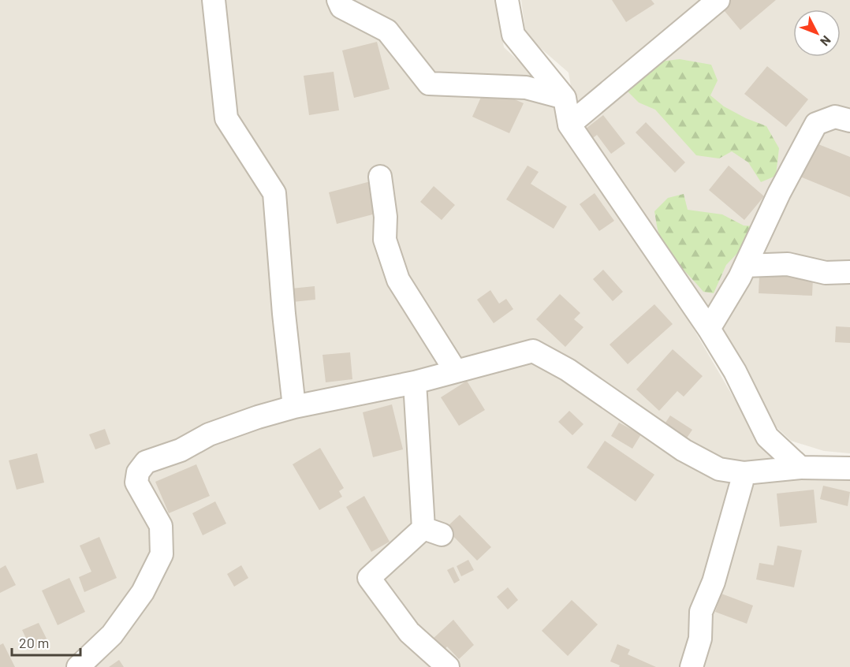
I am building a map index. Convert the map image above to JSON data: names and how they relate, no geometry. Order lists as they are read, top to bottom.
{
  "scale_bar": "20 m",
  "north": "bottom right"
}
